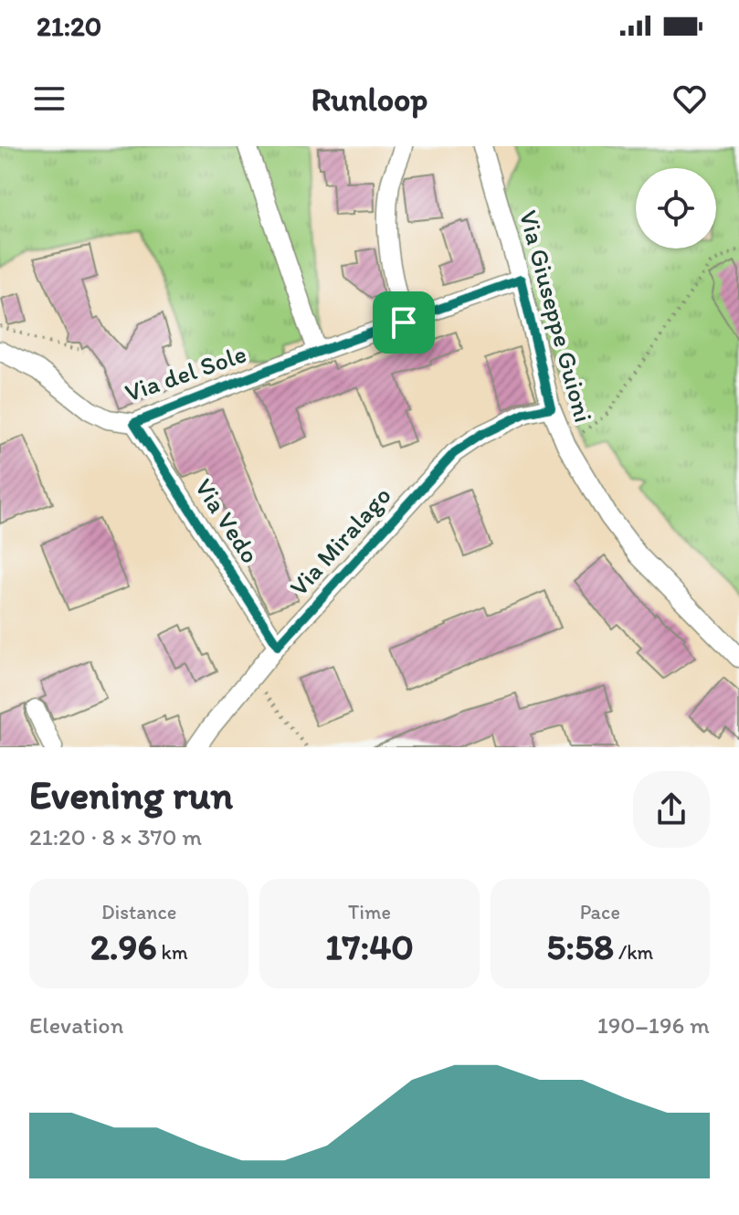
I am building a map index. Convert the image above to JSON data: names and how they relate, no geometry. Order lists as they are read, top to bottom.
{
  "streets": {
    "street": [
      "Via Giuseppe Guioni",
      "Via del Sole",
      "Via Vedo",
      "Via Miralago"
    ]
  },
  "crossings": [
    ["Via Giuseppe Guioni", "Via del Sole"],
    ["Via Giuseppe Guioni", "Via Miralago"],
    ["Via del Sole", "Via Vedo"],
    ["Via Vedo", "Via Miralago"]
  ],
  "page": {
    "status": "21:20",
    "header": "Runloop",
    "heading": ["Evening run", "21:20 · 8 × 370 m"],
    "stats": [
      ["Distance", "2.96 km"],
      ["Time", "17:40"],
      ["Pace", "5:58 /km"]
    ],
    "chart": ["Elevation", "190–196 m"]
  }
}
